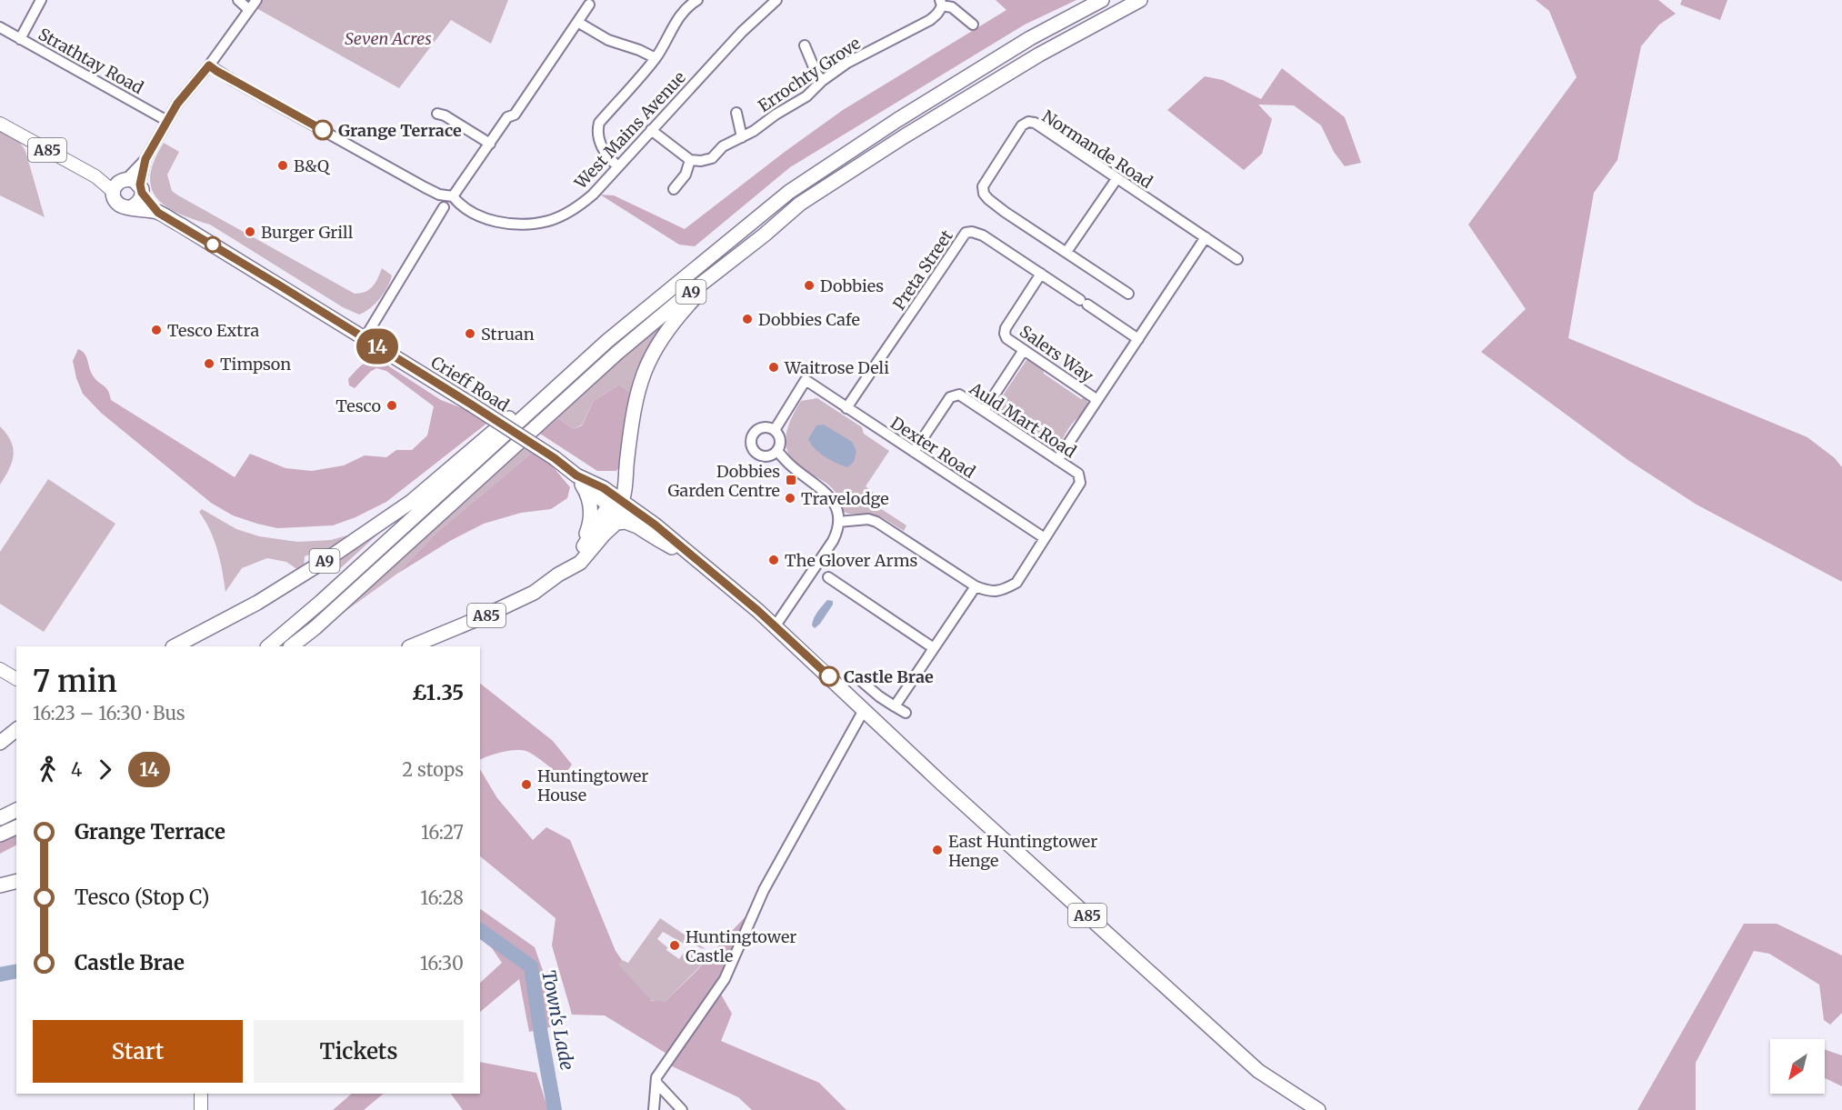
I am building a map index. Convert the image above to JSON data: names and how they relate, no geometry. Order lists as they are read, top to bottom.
{
  "streets": {
    "highway": ["A85", "A9", "Crieff Road"],
    "street": [
      "Strathtay Road",
      "Errochty Grove",
      "West Mains Avenue",
      "Normande Road",
      "Preta Street",
      "Salers Way",
      "Auld Mart Road",
      "Dexter Road"
    ]
  },
  "crossings": [
    ["A85", "A9"],
    ["A85", "Crieff Road"],
    ["Preta Street", "Salers Way"],
    ["Preta Street", "Dexter Road"],
    ["A9", "Crieff Road"],
    ["Auld Mart Road", "Dexter Road"]
  ],
  "water": ["Town's Lade"],
  "parks": ["Seven Acres"],
  "places": {
    "other": [
      "Grange Terrace",
      "B&Q",
      "Burger Grill",
      "Dobbies",
      "Dobbies Cafe",
      "Tesco Extra",
      "Struan",
      "Timpson",
      "Waitrose Deli",
      "Tesco",
      "Travelodge",
      "The Glover Arms",
      "Castle Brae",
      "Huntingtower House",
      "East Huntingtower Henge",
      "Huntingtower Castle"
    ],
    "transit": ["Dobbies Garden Centre"]
  },
  "lines": ["bus line 14"],
  "north": "bottom left",
  "page": {
    "on_map": "14",
    "heading": ["7 min", "16:23 – 16:30 · Bus", "£1.35"],
    "legs": ["4", "14", "2 stops"],
    "list": [
      {
        "name": "Grange Terrace",
        "value": "16:27"
      },
      {
        "name": "Tesco (Stop C)",
        "value": "16:28"
      },
      {
        "name": "Castle Brae",
        "value": "16:30"
      }
    ],
    "buttons": ["Start", "Tickets"]
  }
}
